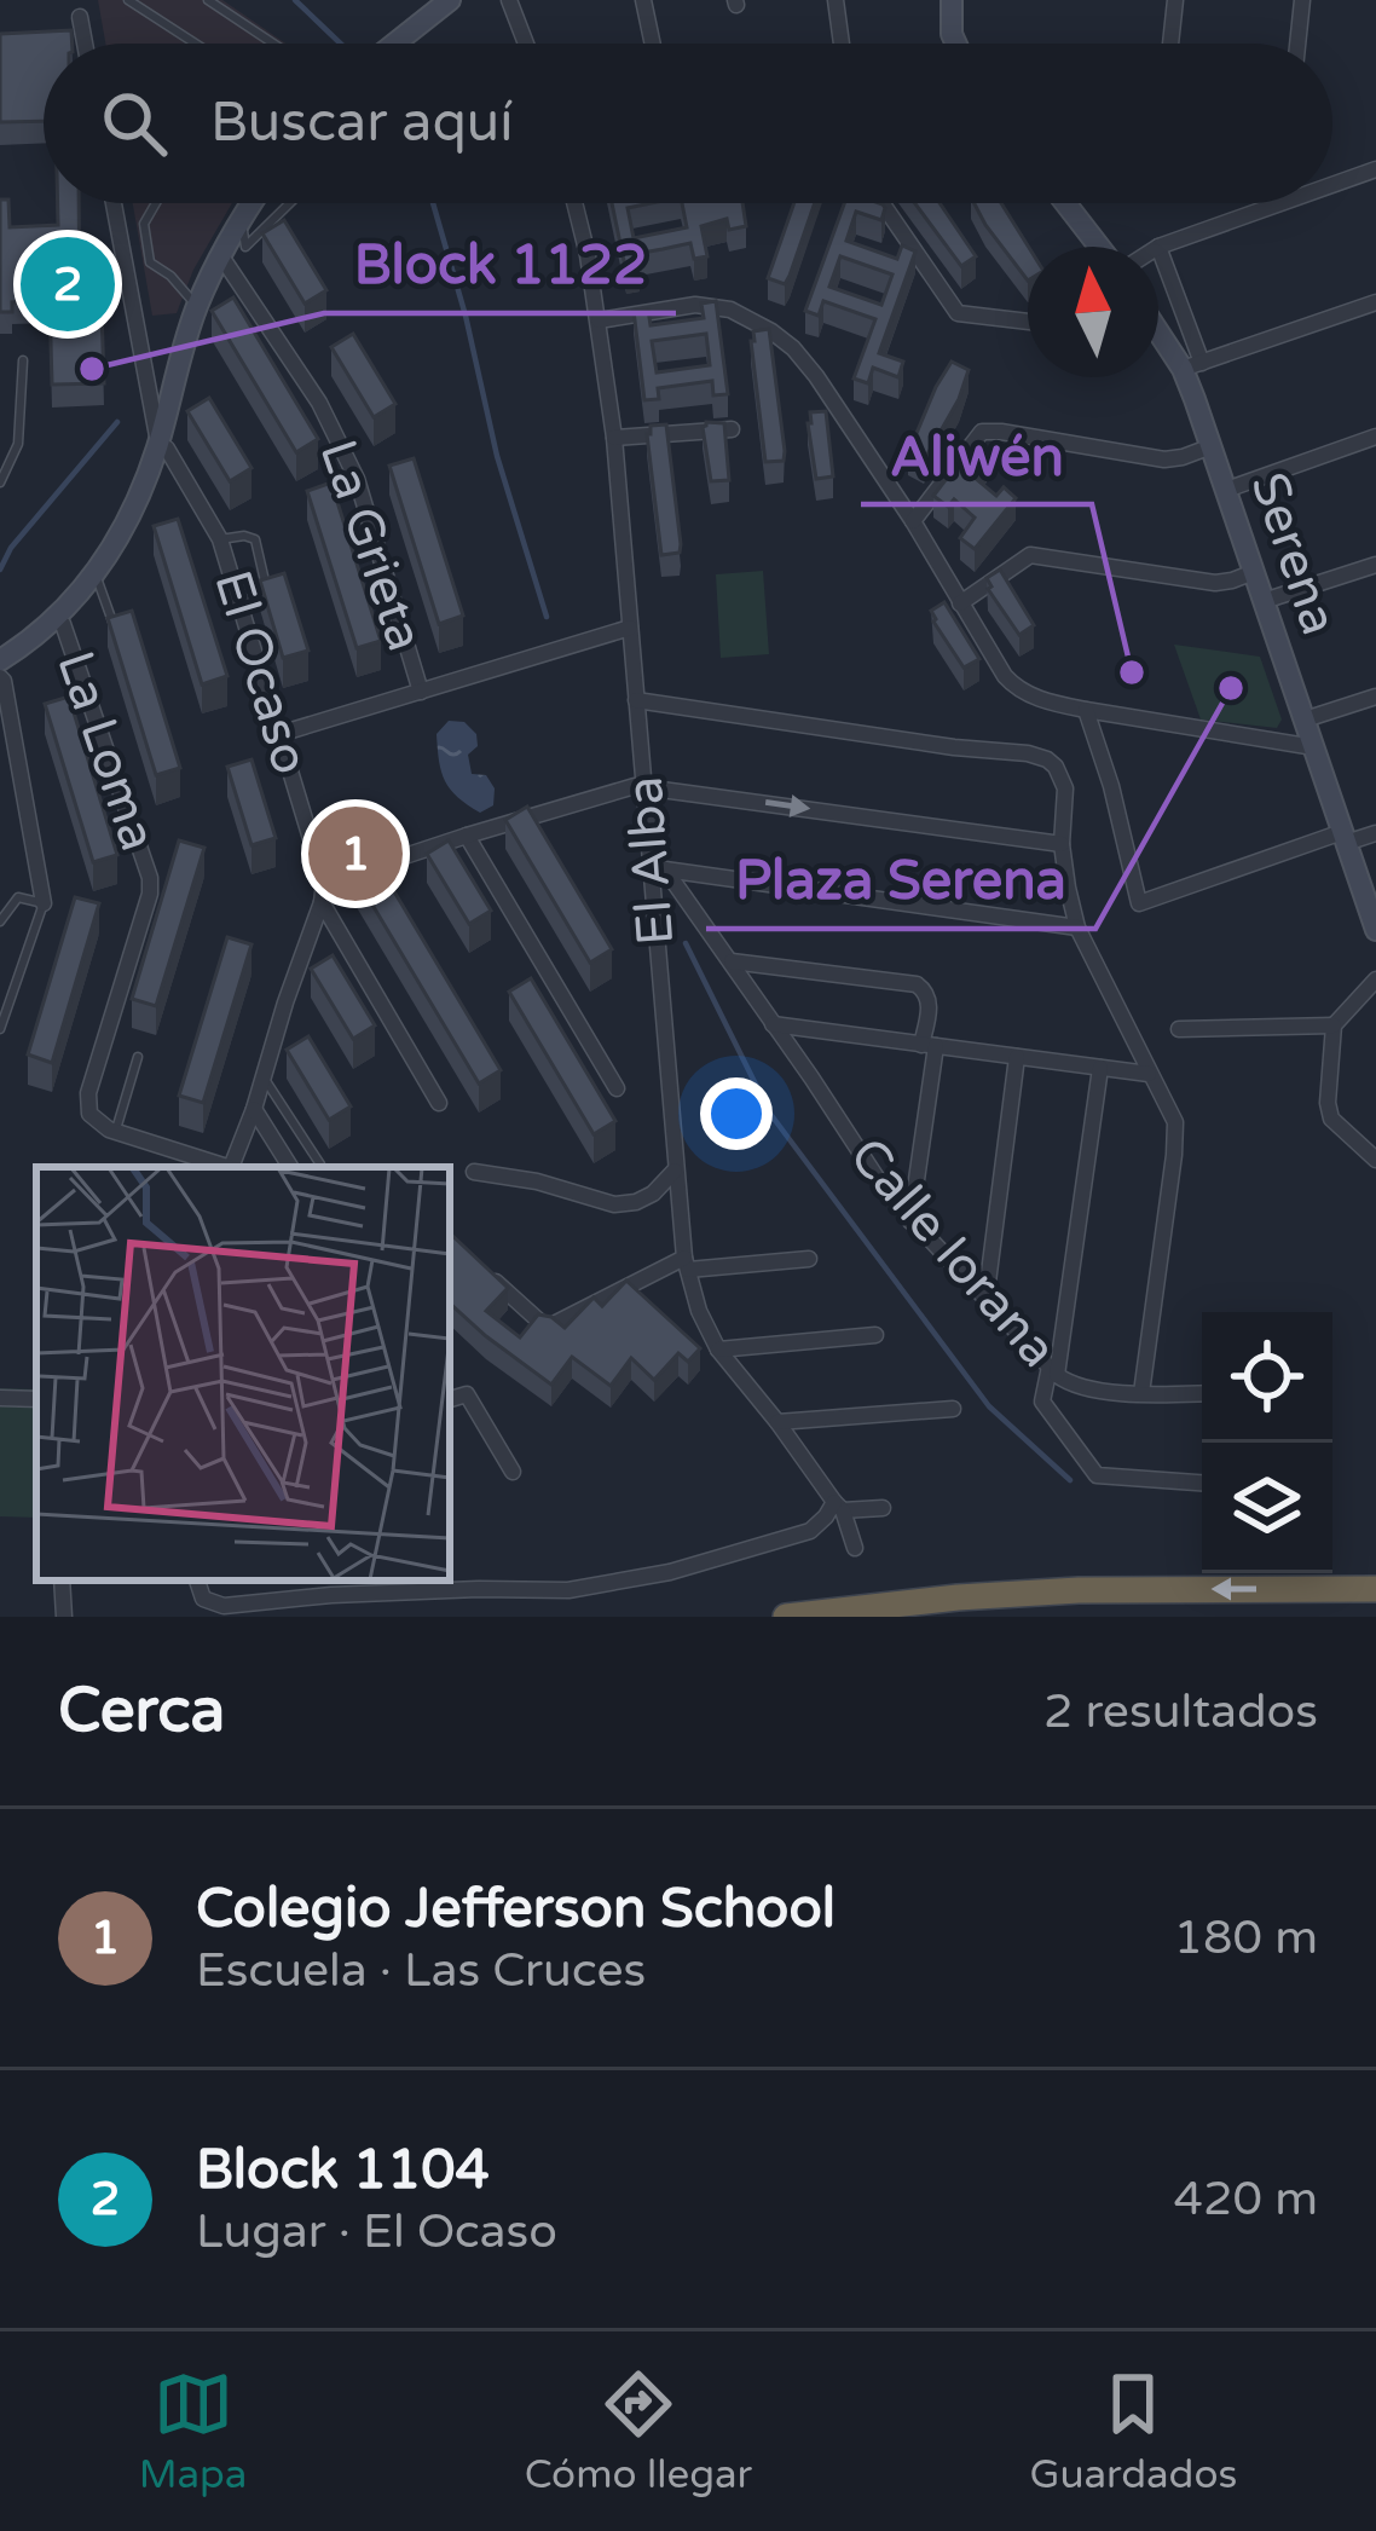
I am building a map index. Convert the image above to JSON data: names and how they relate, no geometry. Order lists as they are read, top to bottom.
{
  "streets": {
    "street": [
      "La Grieta",
      "Serena",
      "El Ocaso",
      "La Loma",
      "El Alba",
      "Calle Iorana"
    ]
  },
  "crossings": [
    ["El Alba", "Calle Iorana"]
  ],
  "places": ["Block 1122", "Aliwén", "Plaza Serena"],
  "north": "top",
  "page": {
    "search": "Buscar aquí",
    "pins": ["2", "1"],
    "heading": ["Cerca", "2 resultados"],
    "list": [
      {
        "mark": "1",
        "name": "Colegio Jefferson School",
        "note": "Escuela · Las Cruces",
        "value": "180 m"
      },
      {
        "mark": "2",
        "name": "Block 1104",
        "note": "Lugar · El Ocaso",
        "value": "420 m"
      }
    ],
    "nav": ["Mapa", "Cómo llegar", "Guardados"]
  }
}
